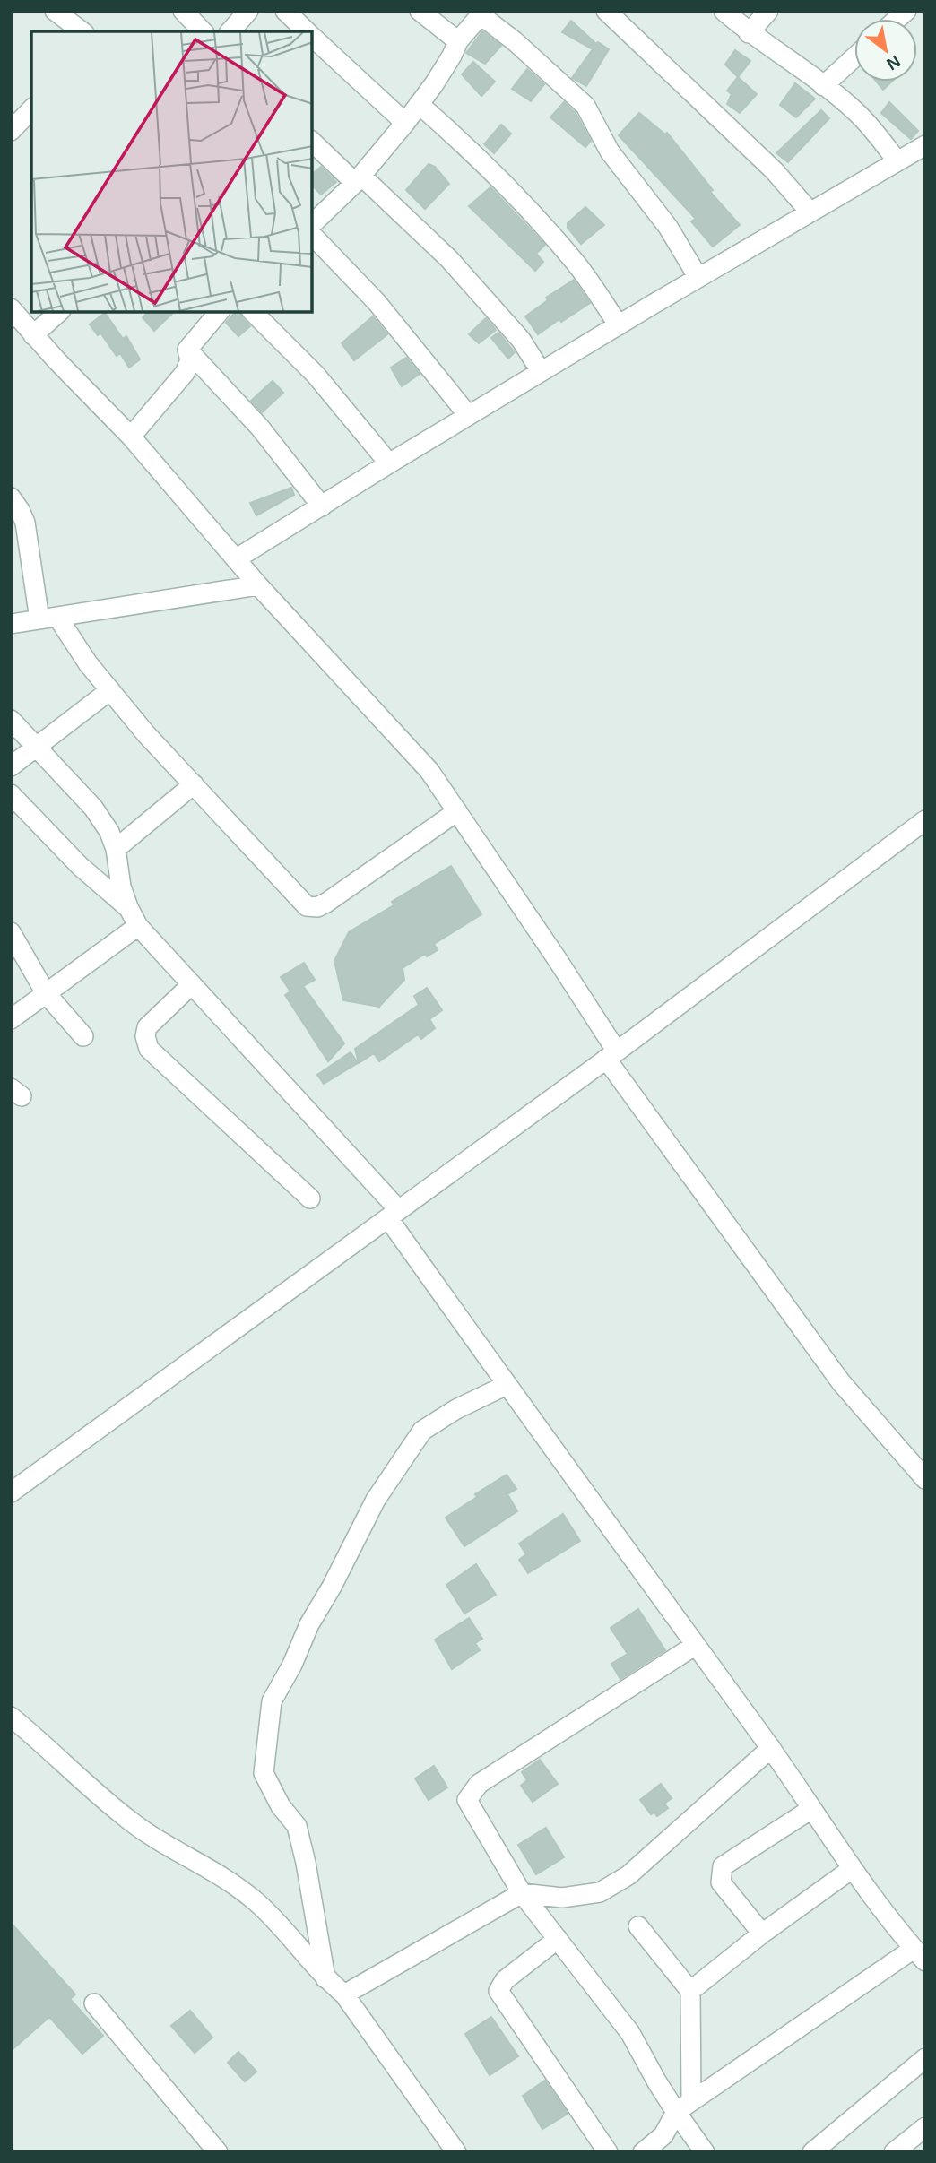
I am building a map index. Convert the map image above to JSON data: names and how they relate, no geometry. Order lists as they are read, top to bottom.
{
  "north": "bottom right"
}
